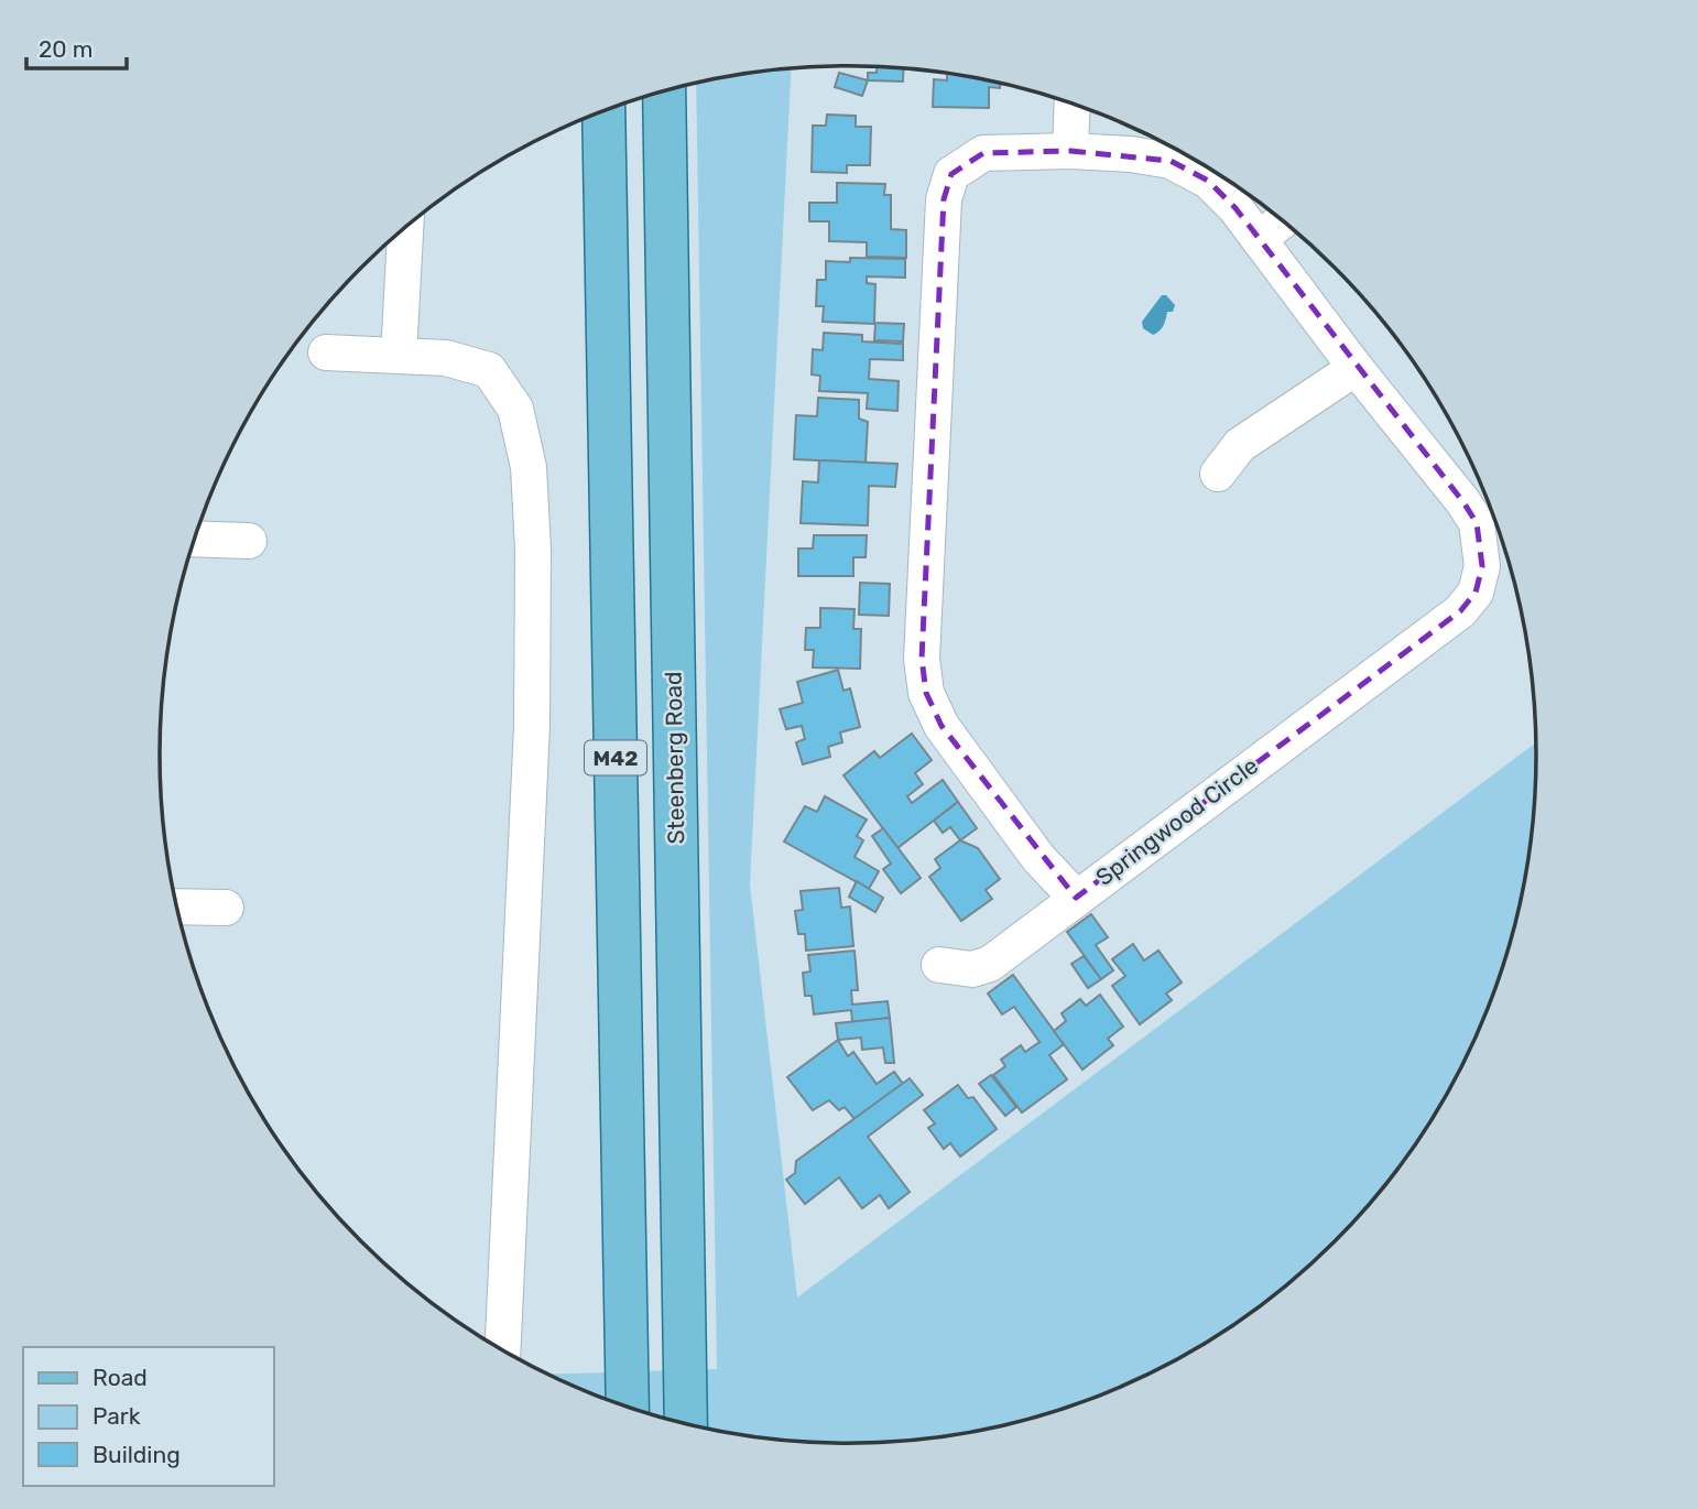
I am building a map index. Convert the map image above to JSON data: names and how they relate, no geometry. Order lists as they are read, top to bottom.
{
  "streets": {
    "main road": ["M42", "Steenberg Road"],
    "street": ["Springwood Circle"]
  },
  "legend": ["Road", "Park", "Building"],
  "scale_bar": "20 m"
}
